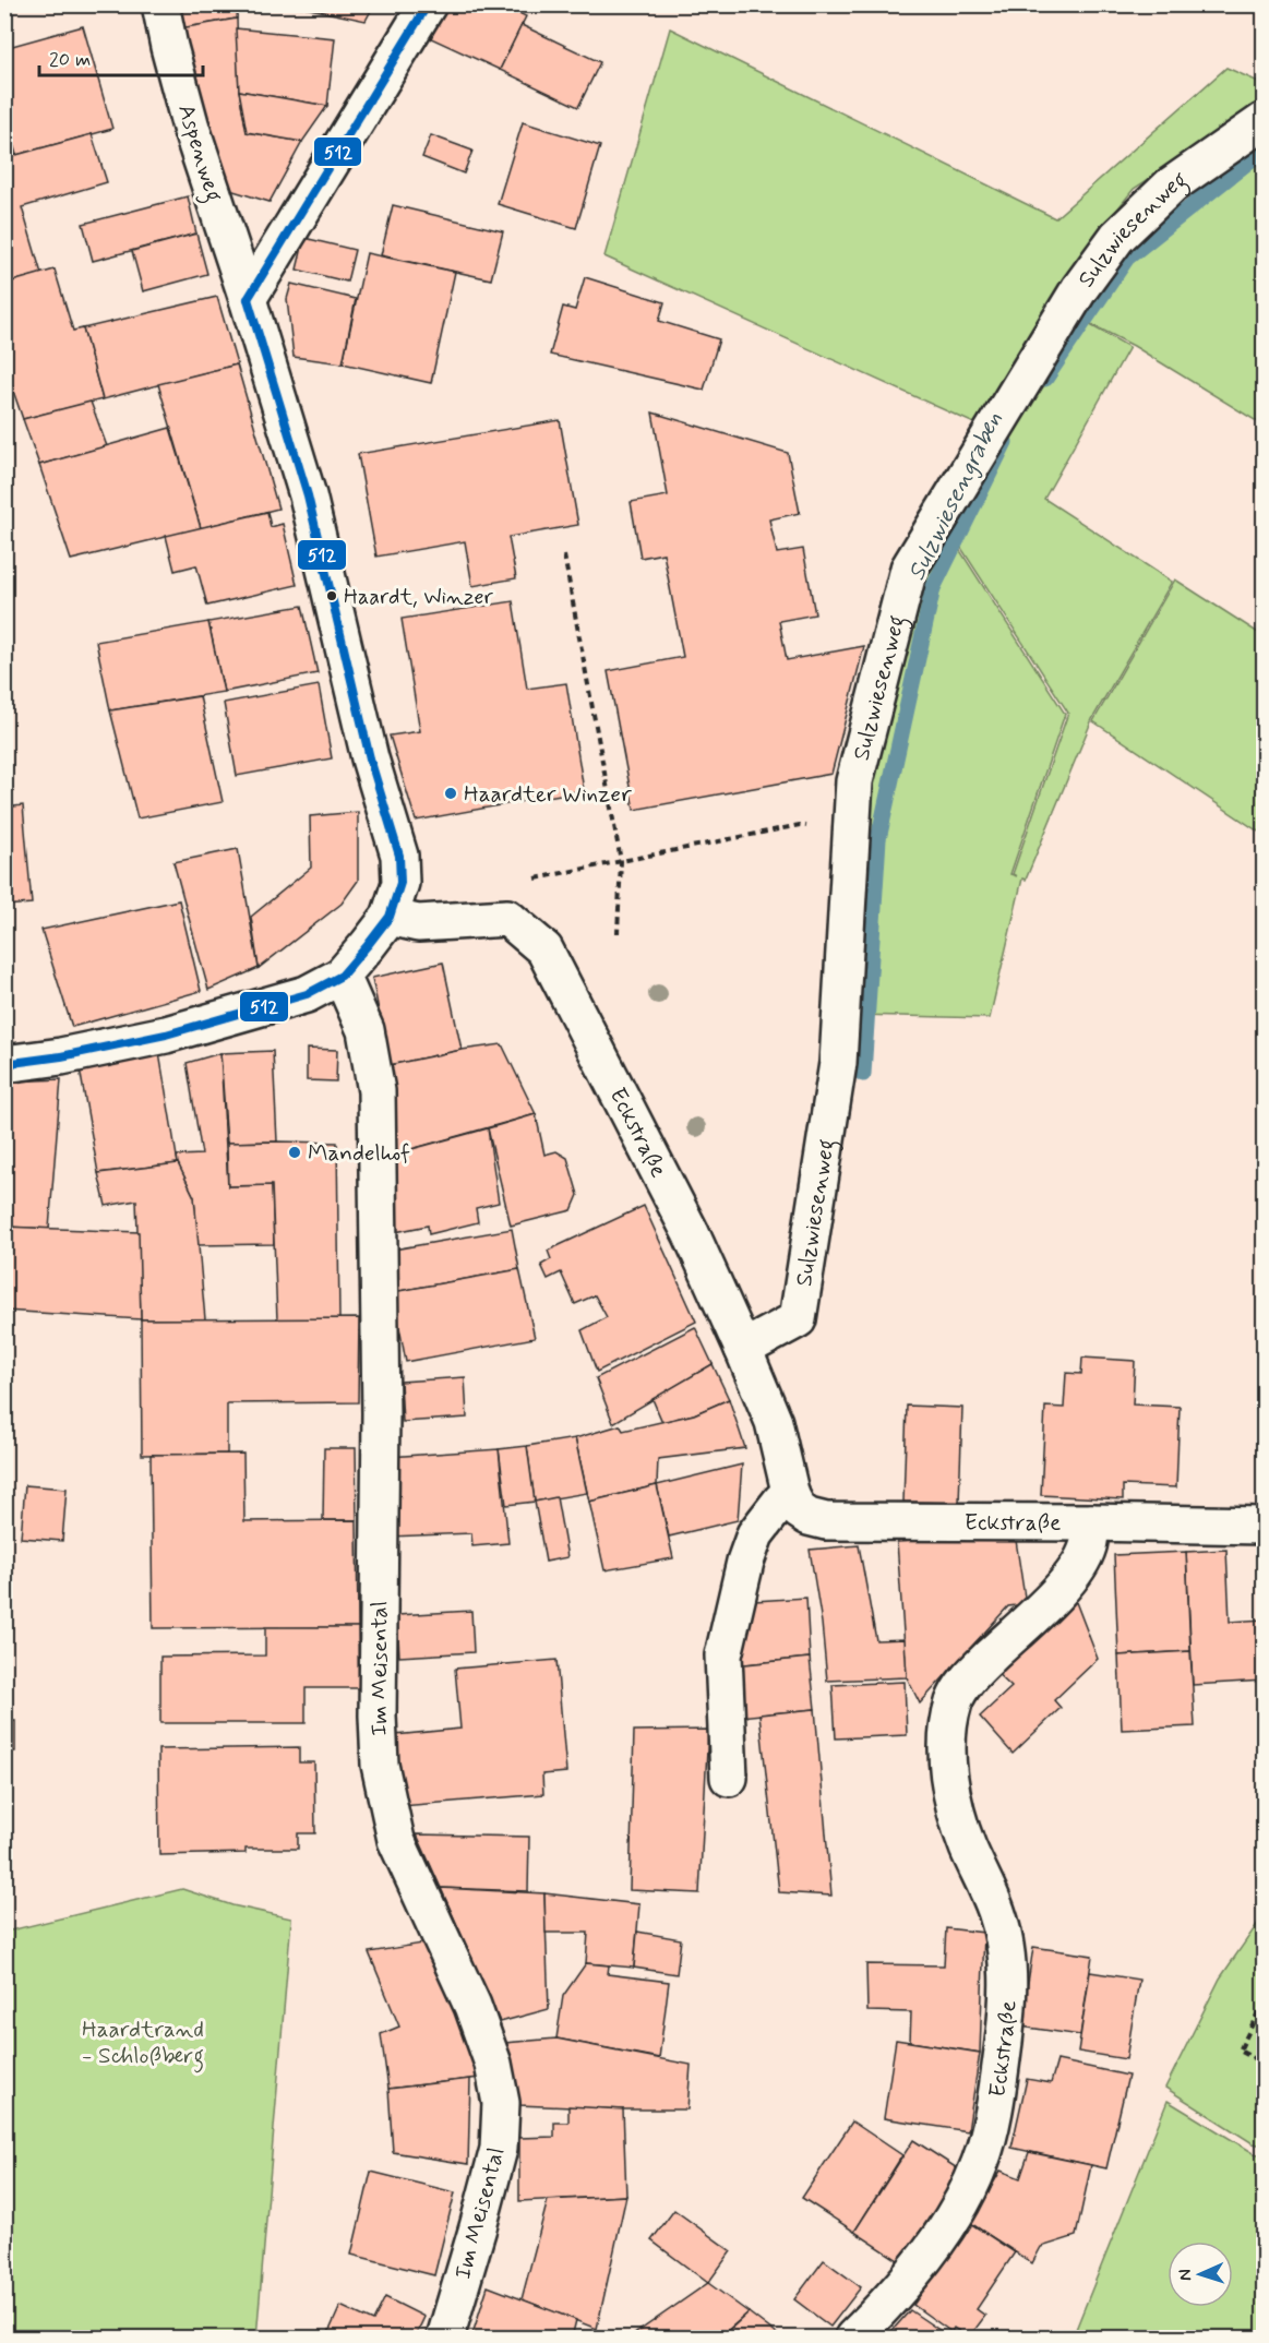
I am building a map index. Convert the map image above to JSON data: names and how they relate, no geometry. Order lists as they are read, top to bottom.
{
  "streets": {
    "street": [
      "Aspenweg",
      "Sulzwiesenweg",
      "Eckstraße",
      "Im Meisental"
    ]
  },
  "crossings": [
    ["Sulzwiesenweg", "Eckstraße"]
  ],
  "water": ["Sulzwiesengraben"],
  "parks": ["Haardtrand - Schloßberg"],
  "places": ["Haardt, Winzer", "Haardter Winzer", "Mandelhof"],
  "lines": ["transit line 512"],
  "scale_bar": "20 m",
  "north": "left"
}
